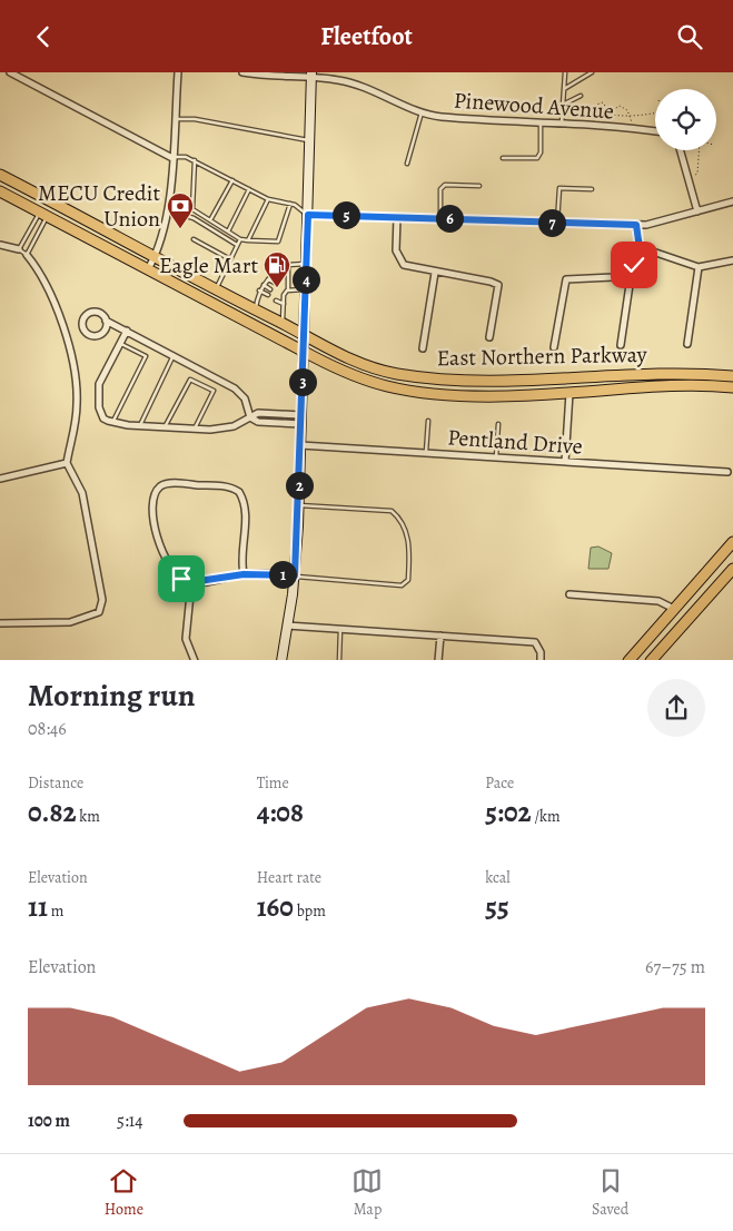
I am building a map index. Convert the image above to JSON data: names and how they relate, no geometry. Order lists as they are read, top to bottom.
{
  "streets": {
    "main road": ["East Northern Parkway"],
    "street": ["Pinewood Avenue", "Pentland Drive"]
  },
  "places": {
    "bank": ["MECU Credit Union"],
    "fuel station": ["Eagle Mart"]
  },
  "page": {
    "header": "Fleetfoot",
    "pins": [
      "5",
      "6",
      "7",
      "4",
      "3",
      "2",
      "1"
    ],
    "heading": ["Morning run", "08:46"],
    "stats": [
      ["Distance", "0.82 km"],
      ["Time", "4:08"],
      ["Pace", "5:02 /km"],
      ["Elevation", "11 m"],
      ["Heart rate", "160 bpm"],
      ["kcal", "55"]
    ],
    "chart": ["Elevation", "67–75 m"],
    "list": [
      {
        "name": "100 m",
        "note": "5:14"
      }
    ],
    "tabs": ["Home", "Map", "Saved"]
  }
}
